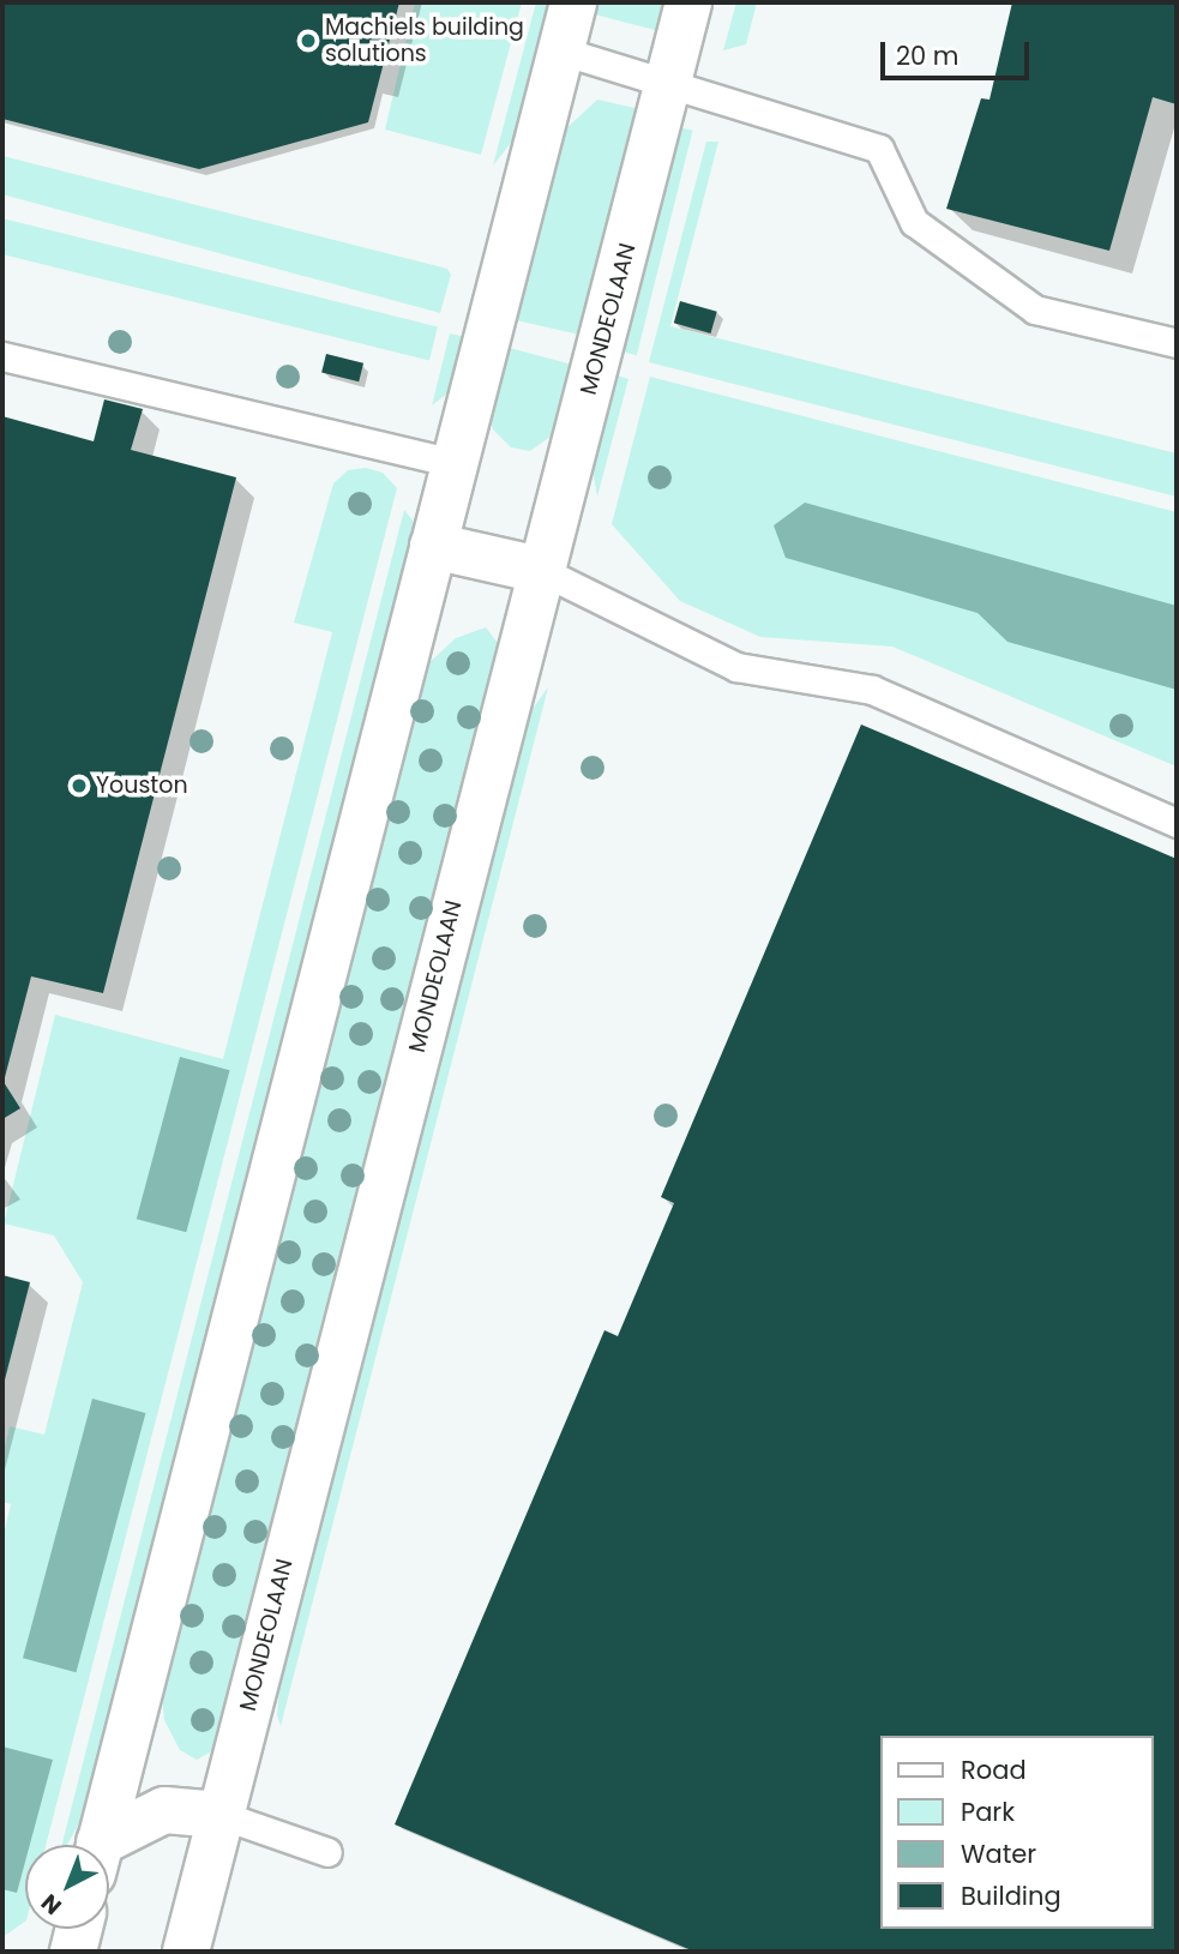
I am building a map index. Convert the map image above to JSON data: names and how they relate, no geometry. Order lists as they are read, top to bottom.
{
  "streets": {
    "street": ["MONDEOLAAN"]
  },
  "places": ["Machiels building solutions", "Youston"],
  "legend": [
    "Road",
    "Park",
    "Water",
    "Building"
  ],
  "scale_bar": "20 m",
  "north": "bottom left"
}
